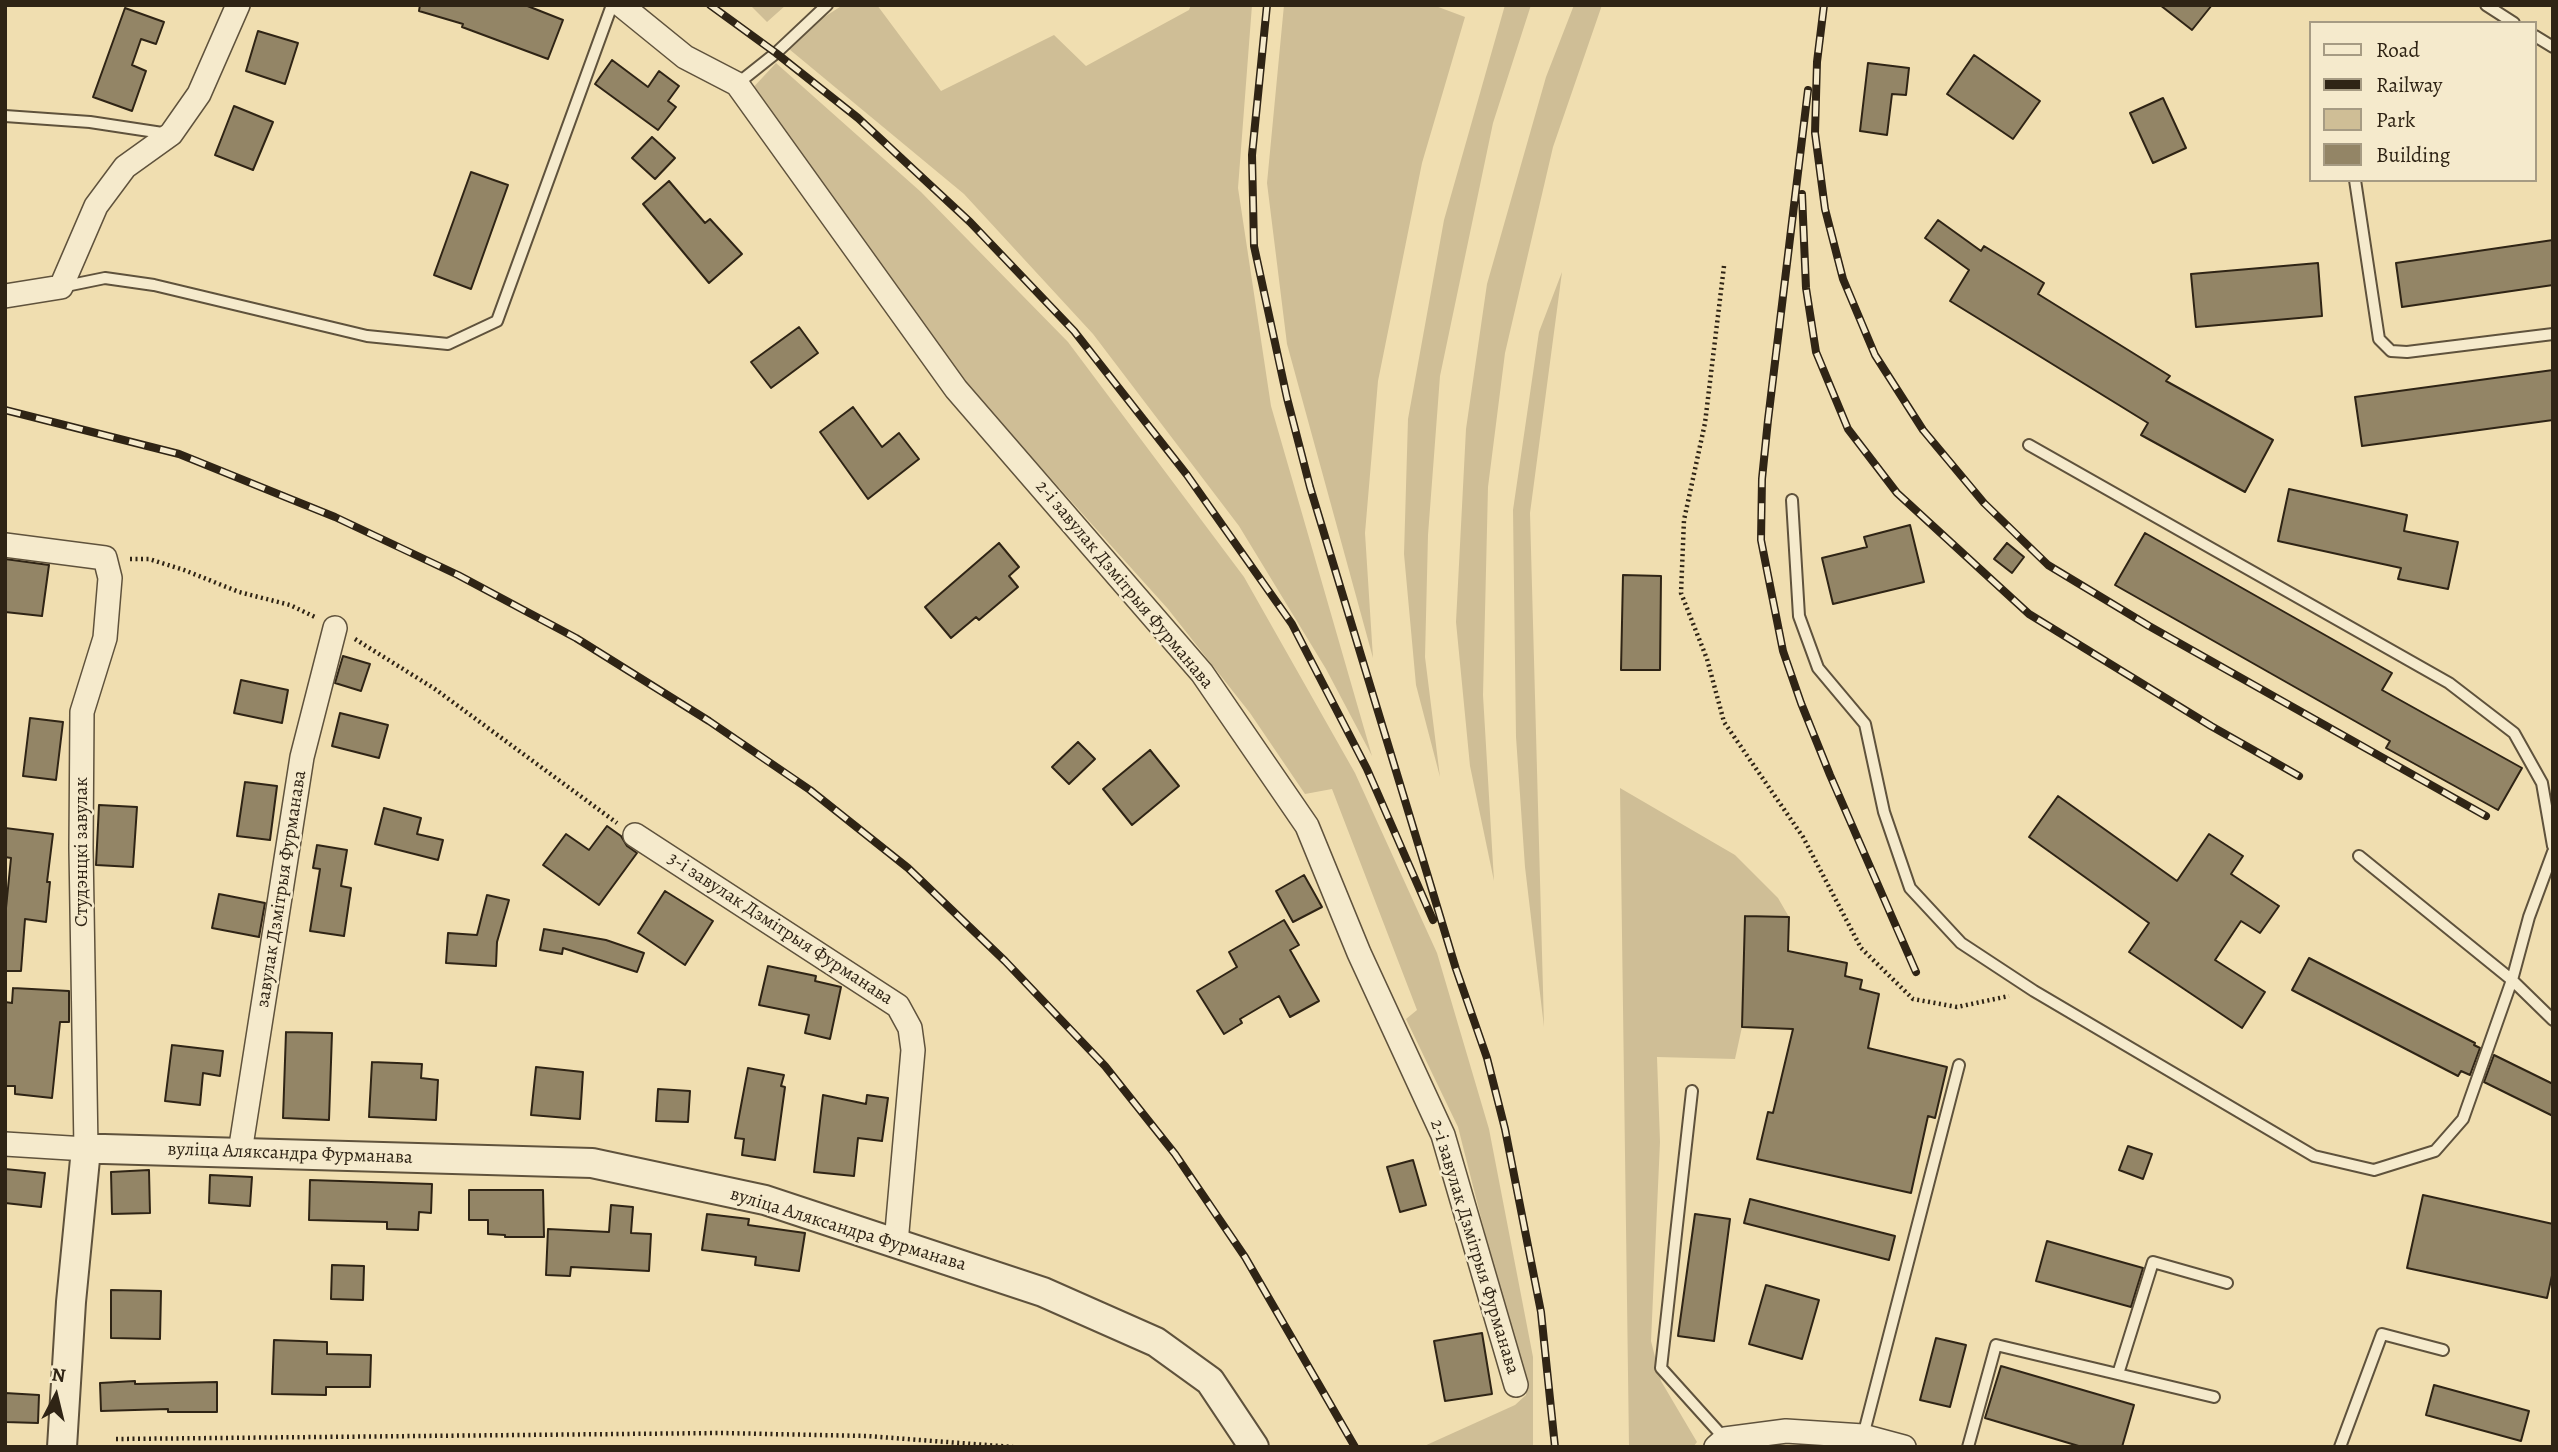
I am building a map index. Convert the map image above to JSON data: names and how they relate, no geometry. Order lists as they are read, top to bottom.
{
  "streets": {
    "street": [
      "2-і завулак Дзмітрыя Фурманава",
      "Студэнцкі завулак",
      "завулак Дзмітрыя Фурманава",
      "3-і завулак Дзмітрыя Фурманава",
      "вуліца Аляксандра Фурманава"
    ]
  },
  "crossings": [
    ["Студэнцкі завулак", "вуліца Аляксандра Фурманава"],
    ["завулак Дзмітрыя Фурманава", "вуліца Аляксандра Фурманава"],
    ["3-і завулак Дзмітрыя Фурманава", "вуліца Аляксандра Фурманава"]
  ],
  "legend": [
    "Road",
    "Railway",
    "Park",
    "Building"
  ],
  "north": "top"
}
